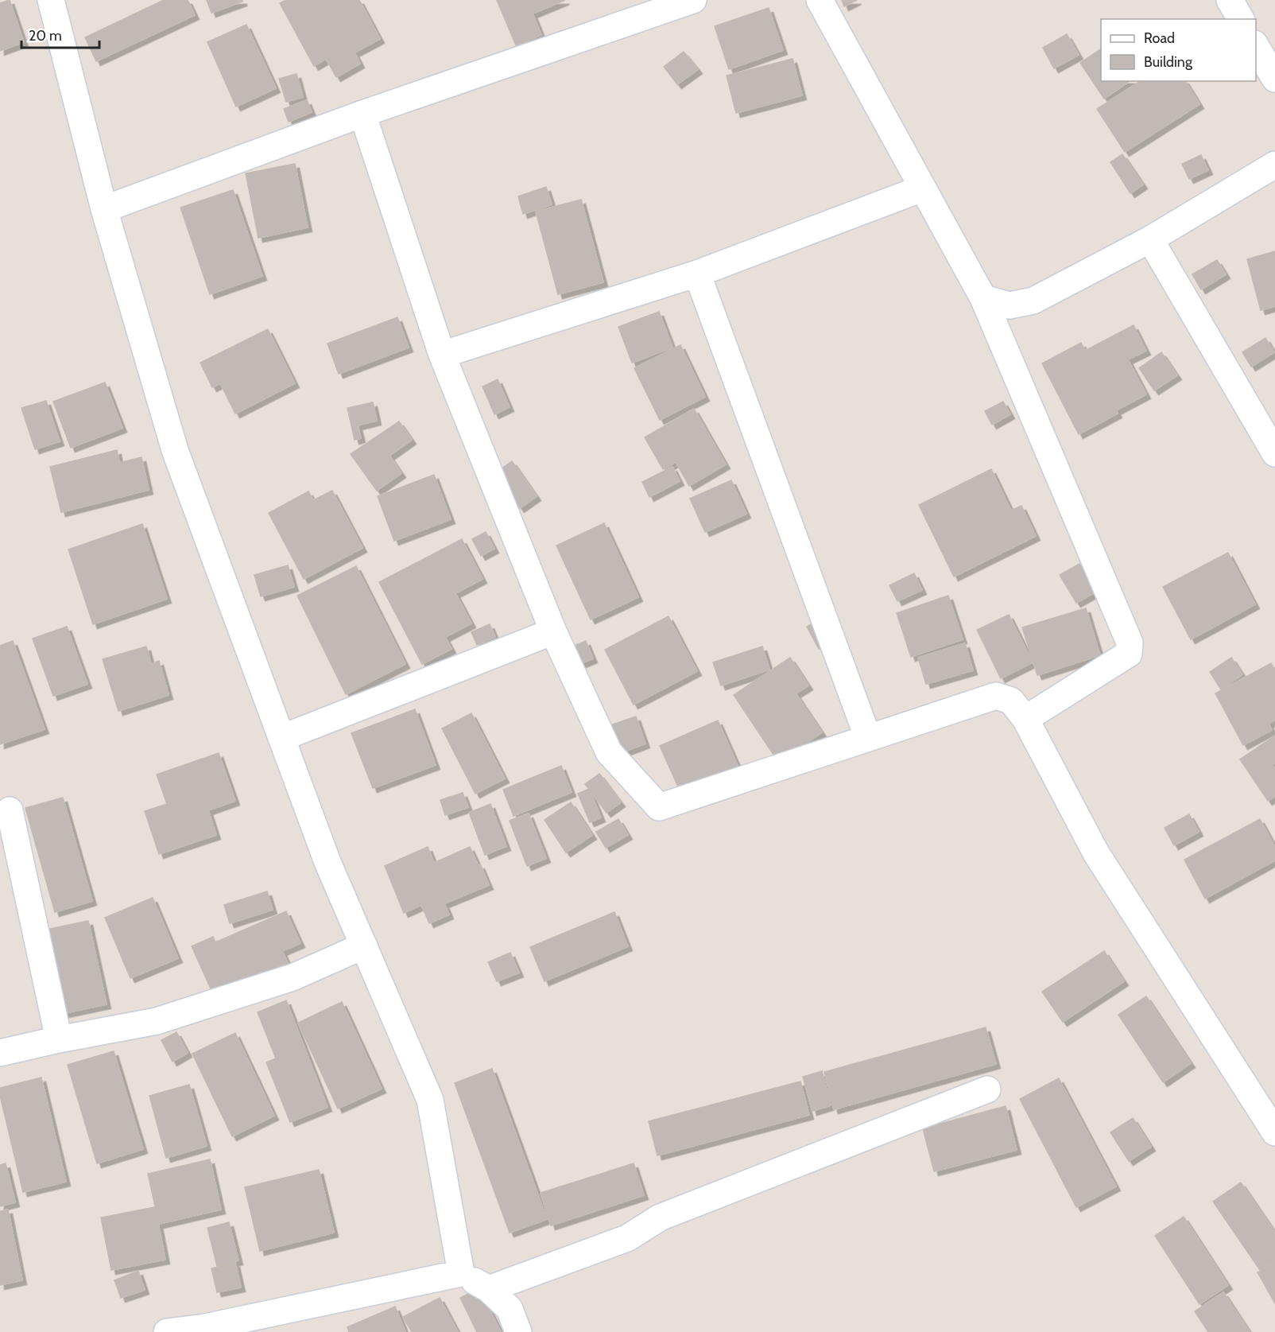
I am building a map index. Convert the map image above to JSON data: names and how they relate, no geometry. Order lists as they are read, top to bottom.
{
  "legend": ["Road", "Building"],
  "scale_bar": "20 m"
}
